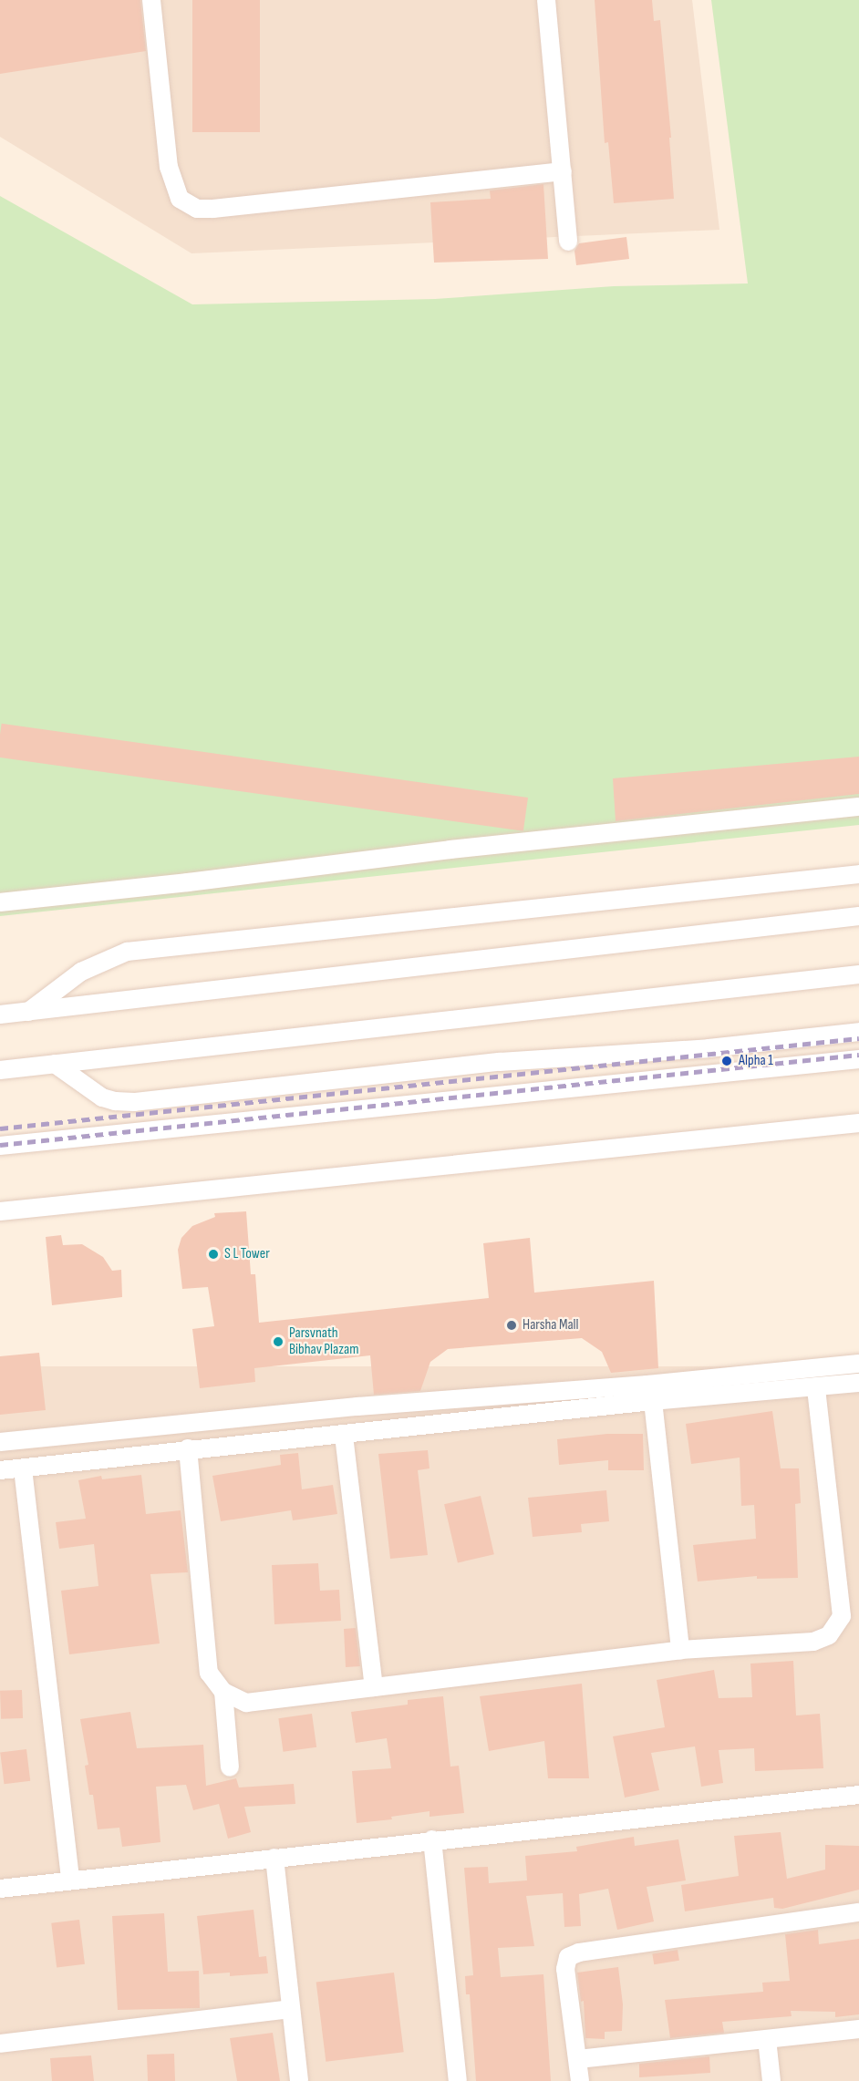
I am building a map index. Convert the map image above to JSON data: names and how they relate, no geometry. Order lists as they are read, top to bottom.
{
  "places": [
    "Alpha 1",
    "S L Tower",
    "Harsha Mall",
    "Parsvnath Bibhav Plazam"
  ]
}
